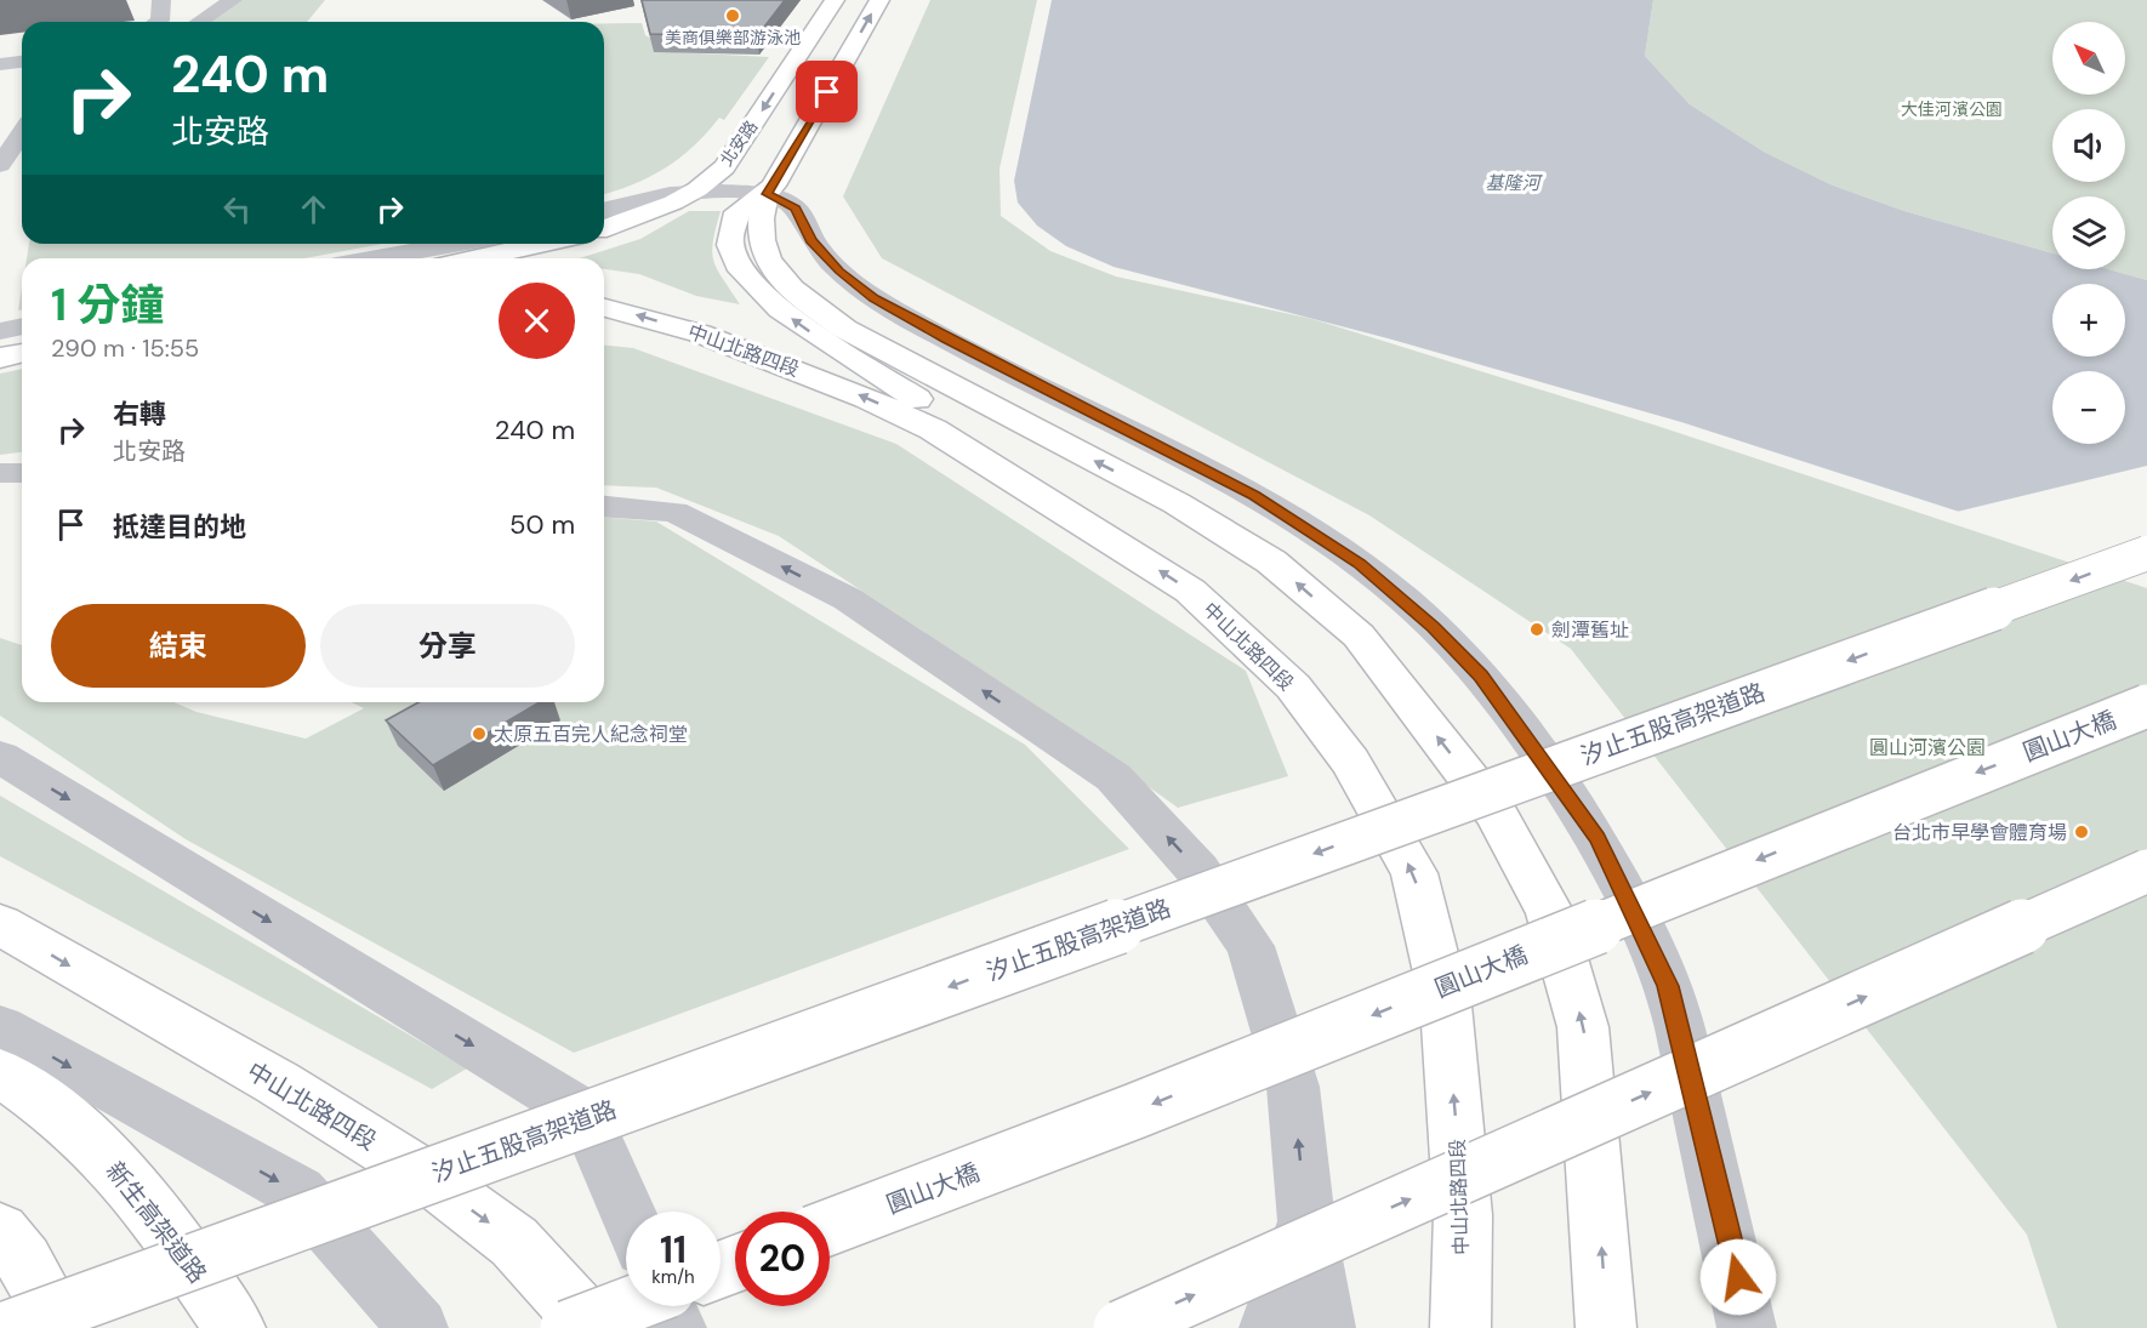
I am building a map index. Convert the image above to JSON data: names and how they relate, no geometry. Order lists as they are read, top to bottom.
{
  "streets": {
    "main road": [
      "北安路",
      "中山北路四段",
      "汐止五股高架道路",
      "圓山大橋",
      "新生高架道路"
    ]
  },
  "water": ["基隆河"],
  "parks": ["大佳河濱公園", "圓山河濱公園"],
  "places": [
    "美商俱樂部游泳池",
    "劍潭舊址",
    "太原五百完人紀念祠堂",
    "台北市早學會體育場"
  ],
  "north": "top left",
  "page": {
    "map_buttons": ["+", "−"],
    "turn": ["240 m", "北安路"],
    "heading": ["1 分鐘", "290 m · 15:55"],
    "list": [
      {
        "name": "右轉",
        "note": "北安路",
        "value": "240 m"
      },
      {
        "name": "抵達目的地",
        "value": "50 m"
      }
    ],
    "buttons": ["結束", "分享"],
    "speed": "11 km/h",
    "limit": "20"
  }
}
